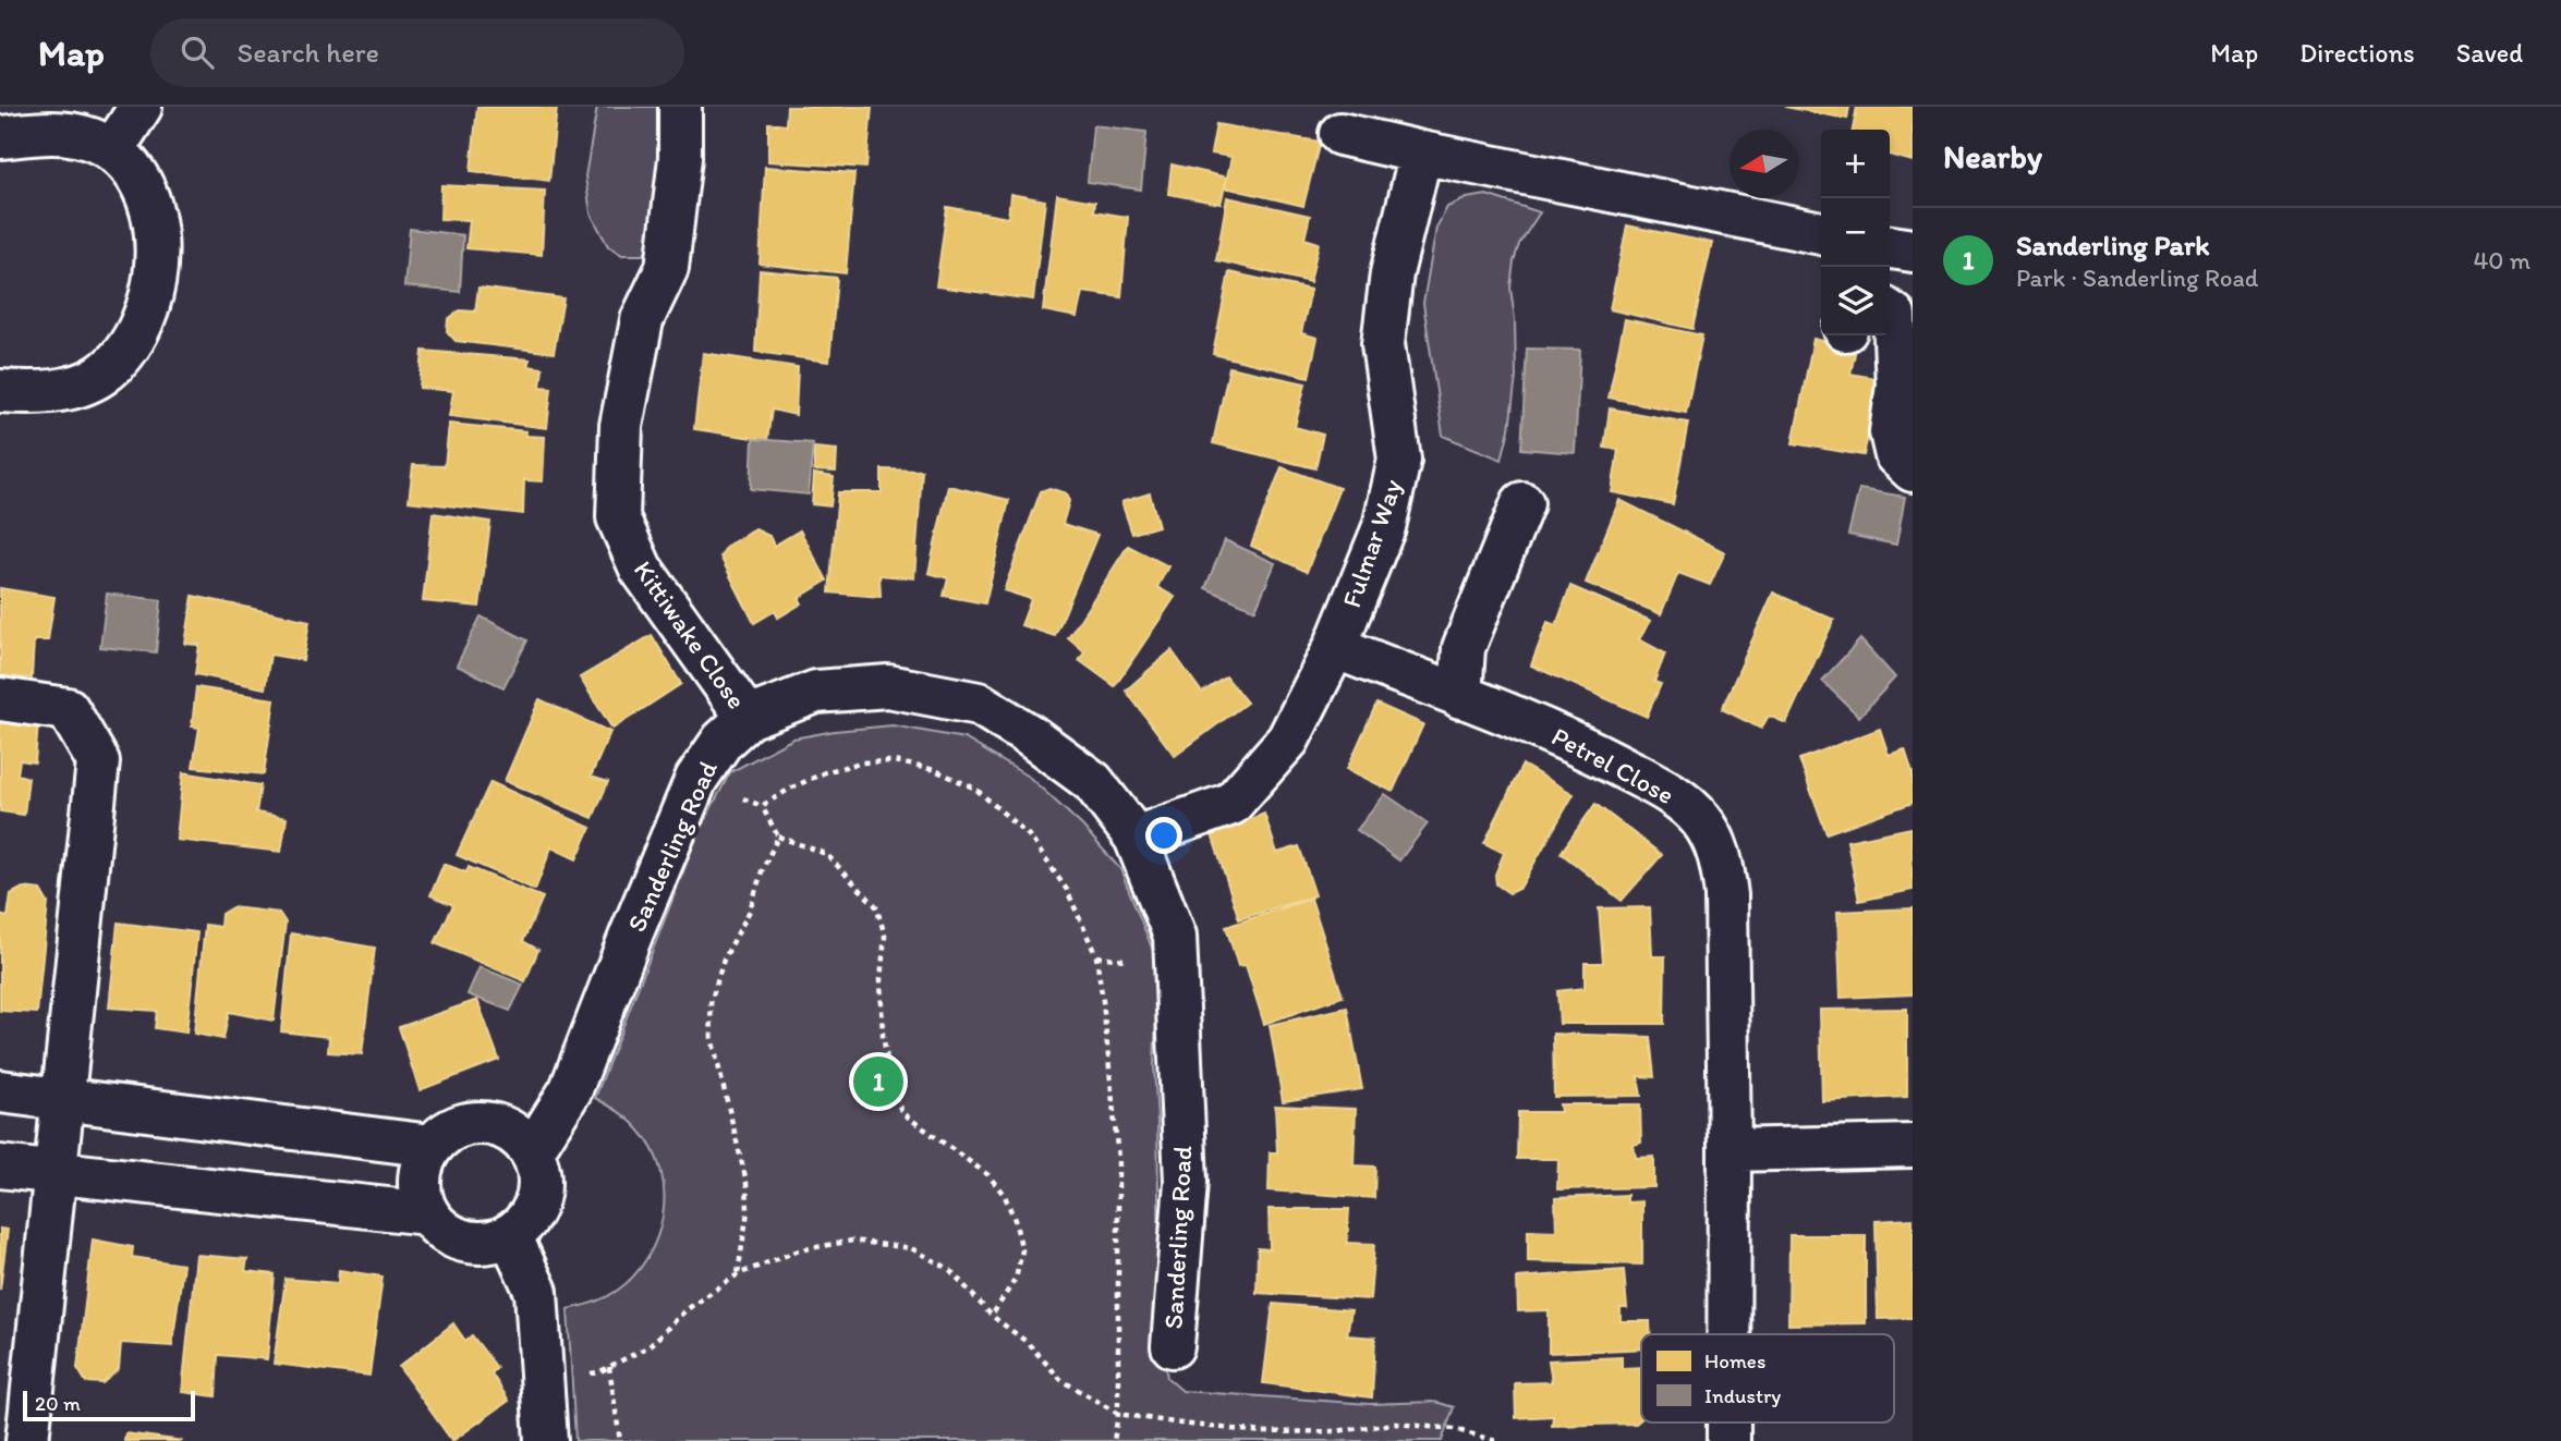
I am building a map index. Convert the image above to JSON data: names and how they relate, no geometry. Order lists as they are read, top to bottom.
{
  "streets": {
    "street": [
      "Fulmar Way",
      "Kittiwake Close",
      "Petrel Close",
      "Sanderling Road"
    ]
  },
  "crossings": [
    ["Fulmar Way", "Petrel Close"],
    ["Fulmar Way", "Sanderling Road"],
    ["Kittiwake Close", "Sanderling Road"]
  ],
  "legend": ["Homes", "Industry"],
  "scale_bar": "20 m",
  "north": "left",
  "page": {
    "header": "Map",
    "search": "Search here",
    "nav": ["Map", "Directions", "Saved"],
    "heading": "Nearby",
    "map_buttons": ["+", "−"],
    "list": [
      {
        "mark": "1",
        "name": "Sanderling Park",
        "note": "Park · Sanderling Road",
        "value": "40 m"
      }
    ],
    "pins": "1",
    "scale": "20 m"
  }
}
